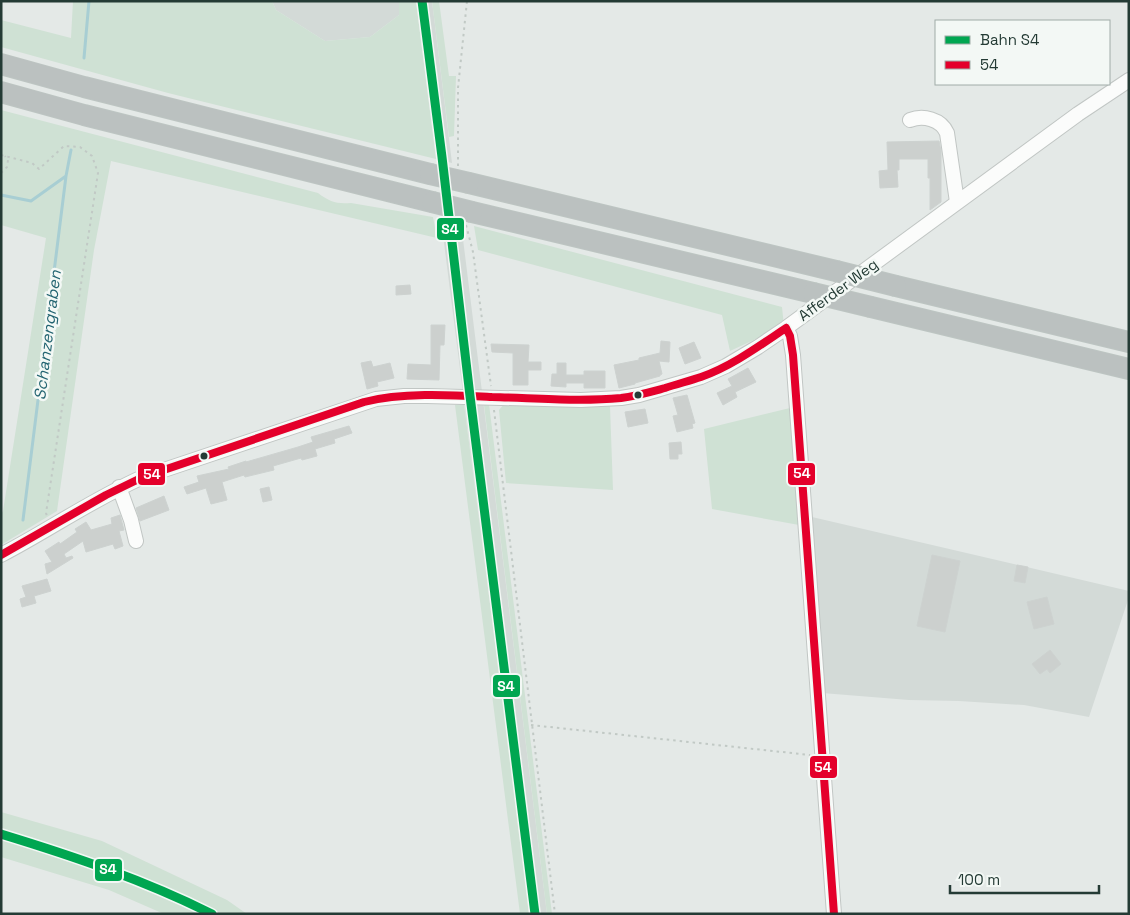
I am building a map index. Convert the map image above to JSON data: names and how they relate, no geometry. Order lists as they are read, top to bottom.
{
  "streets": {
    "street": ["Afferder Weg"]
  },
  "water": ["Schanzengraben"],
  "lines": ["rail line S4", "transit line 54"],
  "legend": ["Bahn S4", "54"],
  "scale_bar": "100 m"
}
